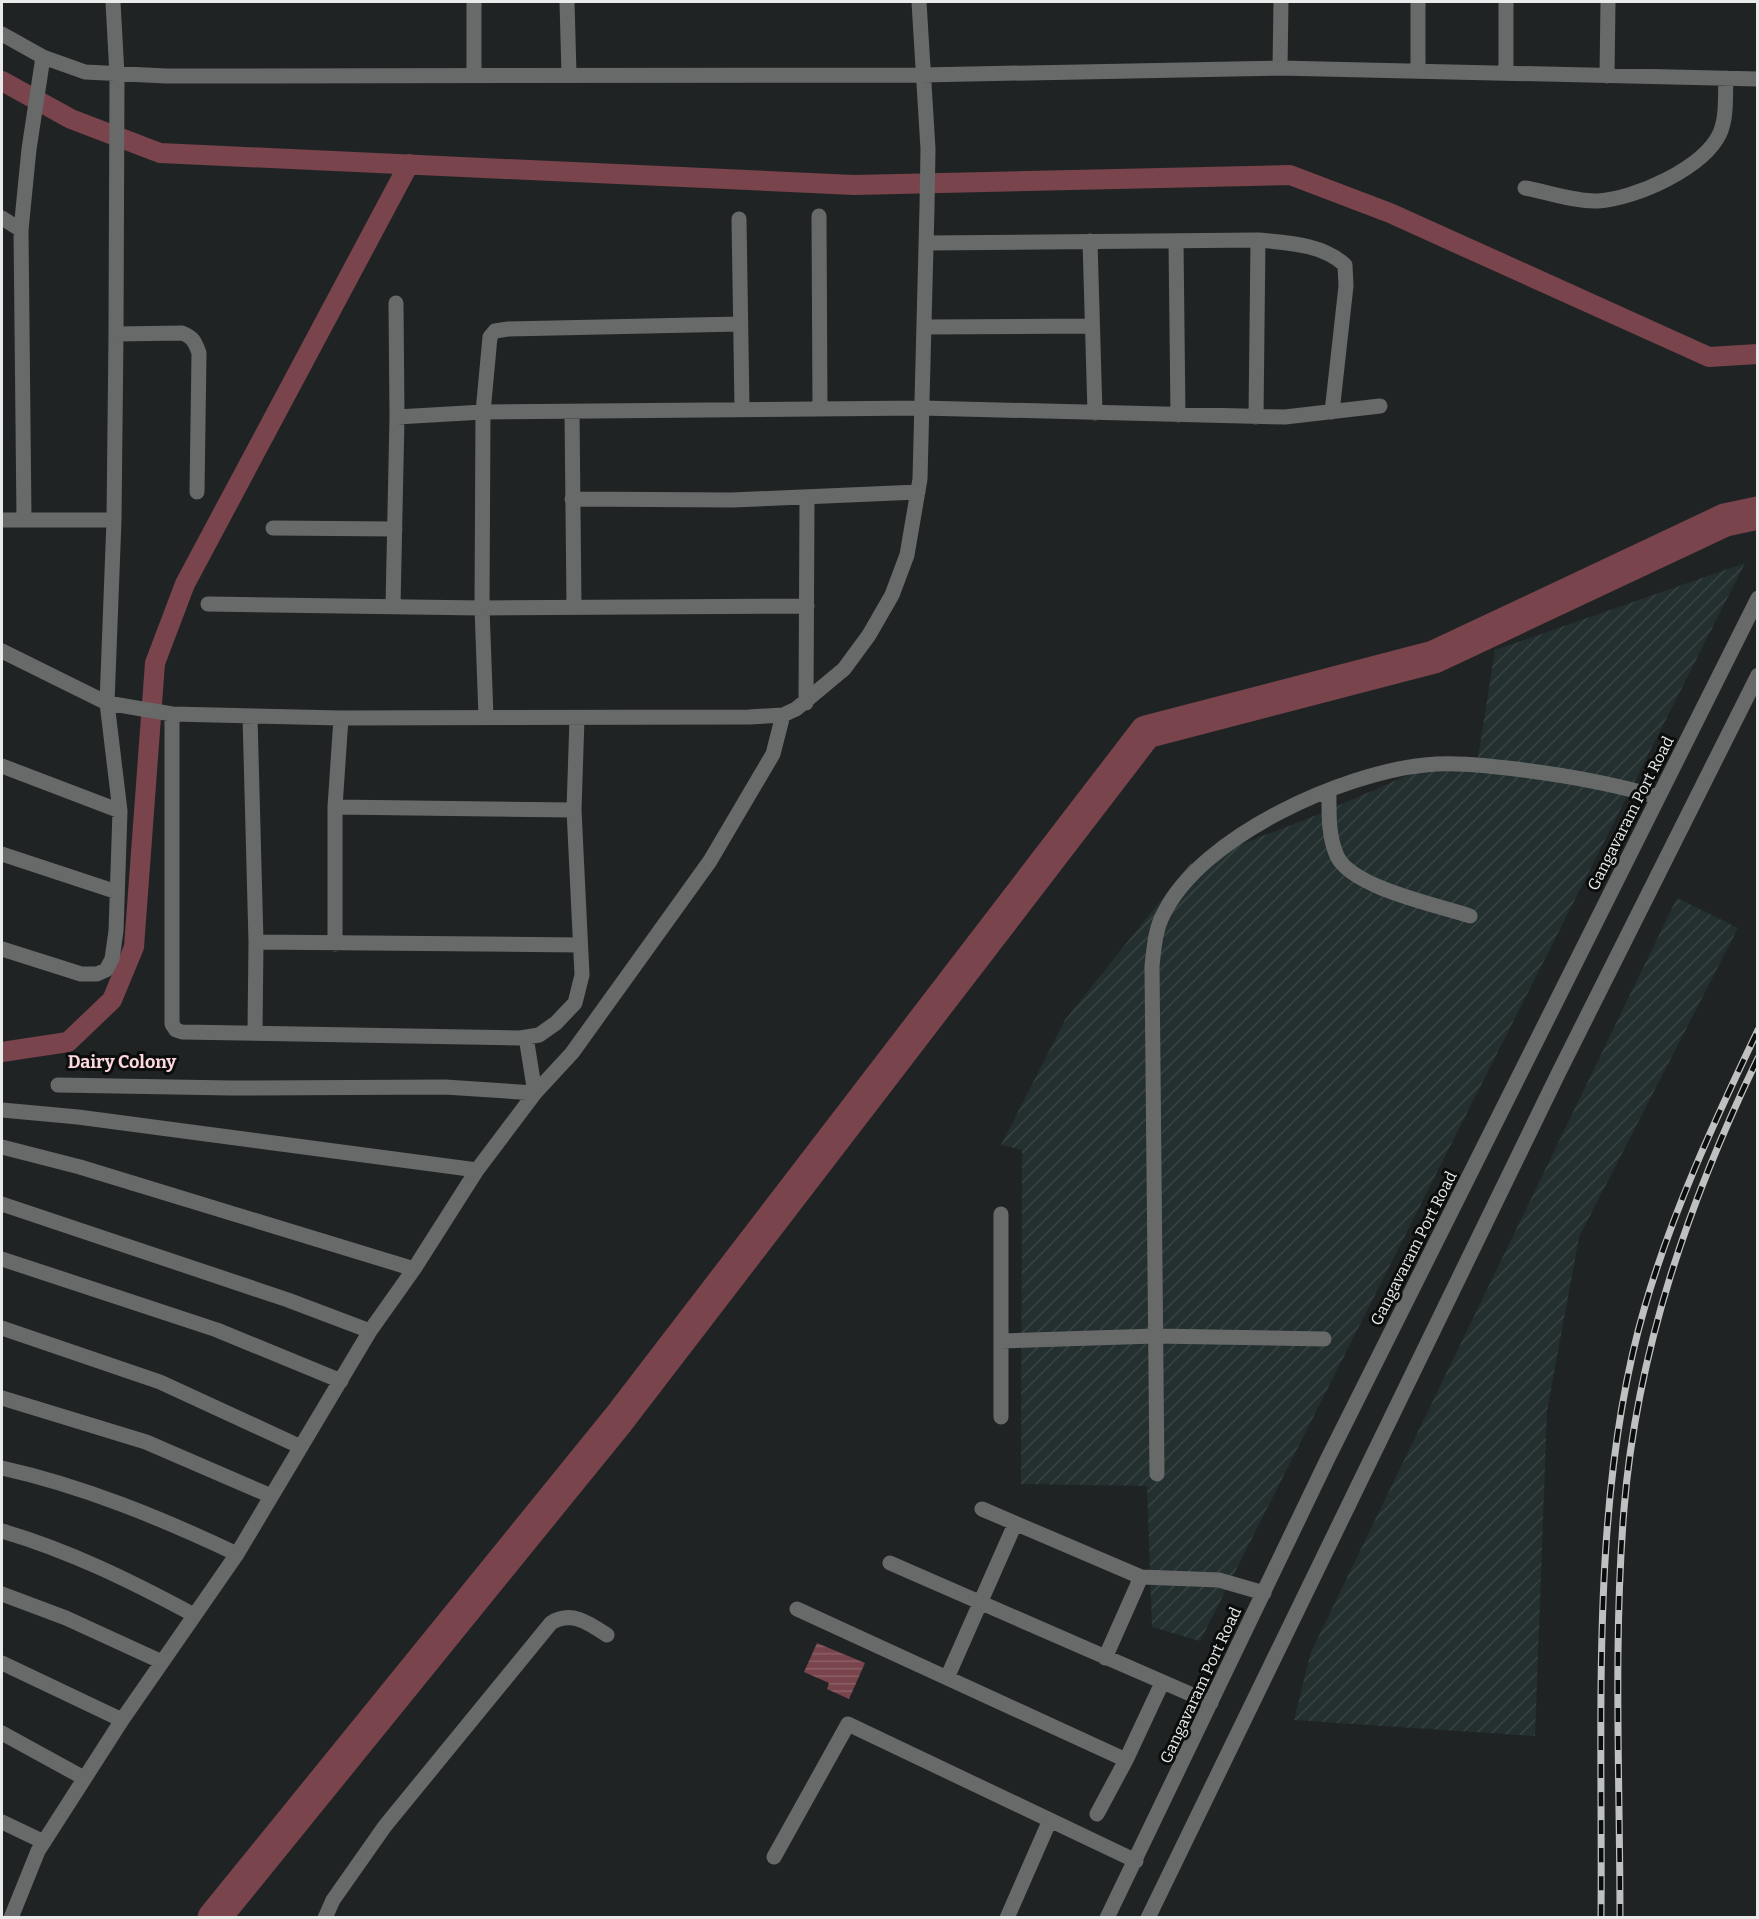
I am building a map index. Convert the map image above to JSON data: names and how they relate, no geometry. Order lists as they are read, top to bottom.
{
  "streets": {
    "street": ["Gangavaram Port Road"]
  },
  "districts": ["Dairy Colony"]
}
